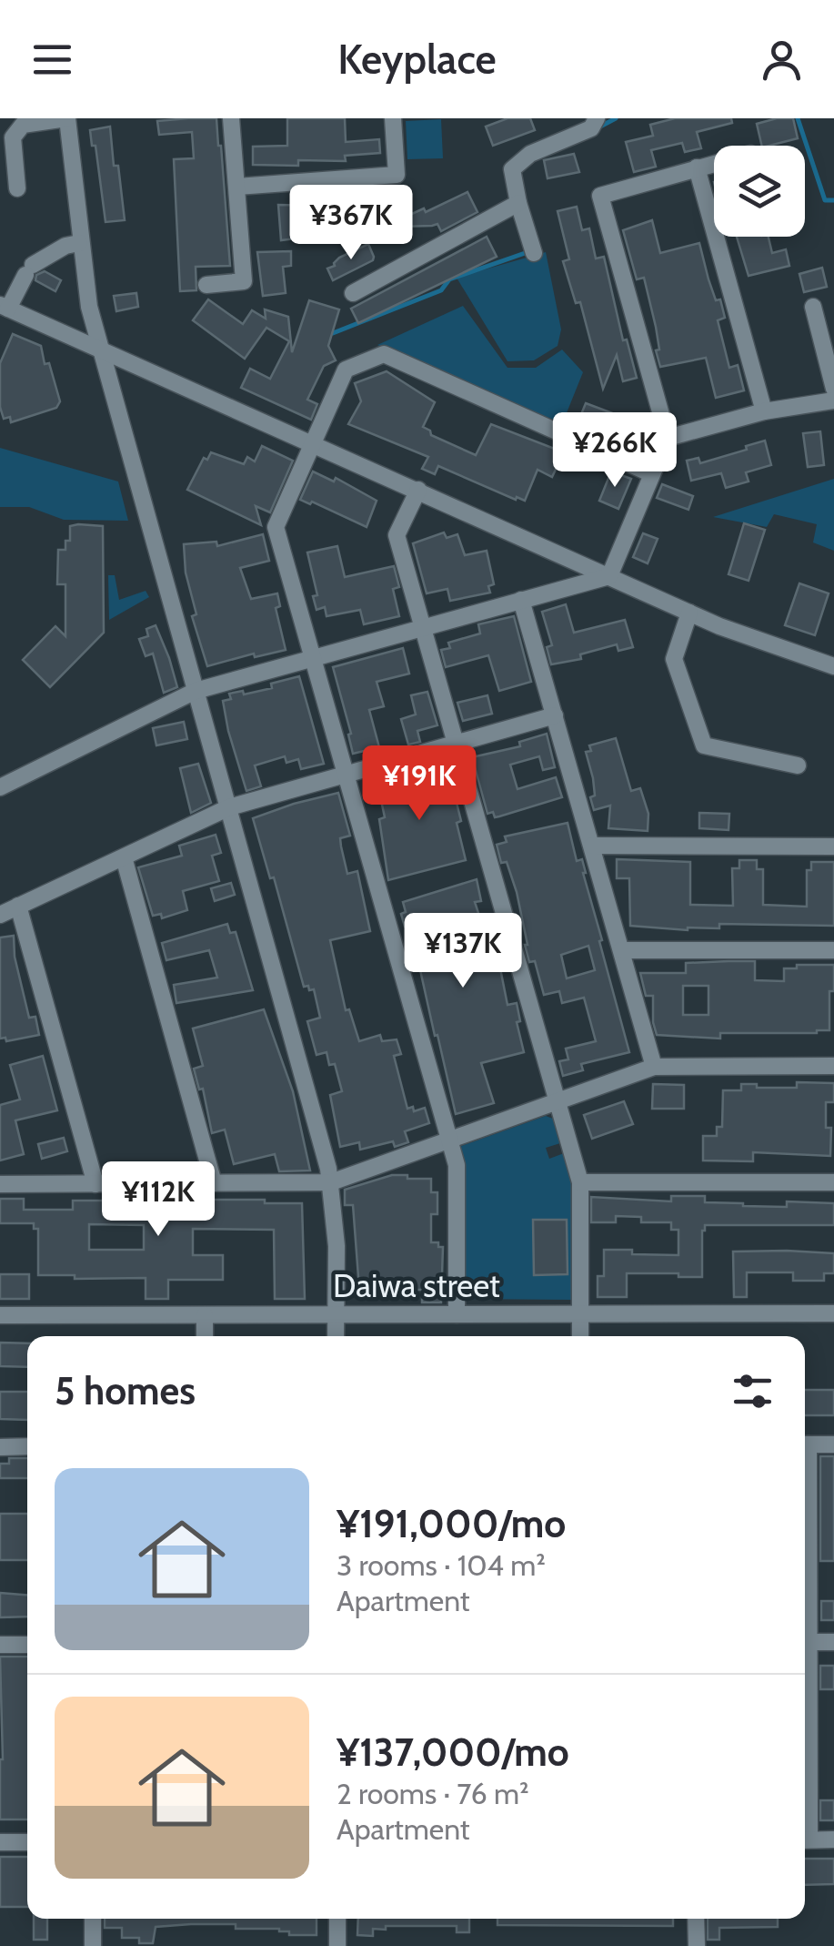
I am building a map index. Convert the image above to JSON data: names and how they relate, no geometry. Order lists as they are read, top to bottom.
{
  "streets": {
    "street": ["Daiwa street"]
  },
  "page": {
    "header": "Keyplace",
    "price": [
      "¥367K",
      "¥266K",
      "¥191K",
      "¥137K",
      "¥112K"
    ],
    "heading": "5 homes",
    "list": [
      {
        "name": "¥191,000/mo",
        "note": "3 rooms · 104 m² · Apartment"
      },
      {
        "name": "¥137,000/mo",
        "note": "2 rooms · 76 m² · Apartment"
      }
    ]
  }
}
